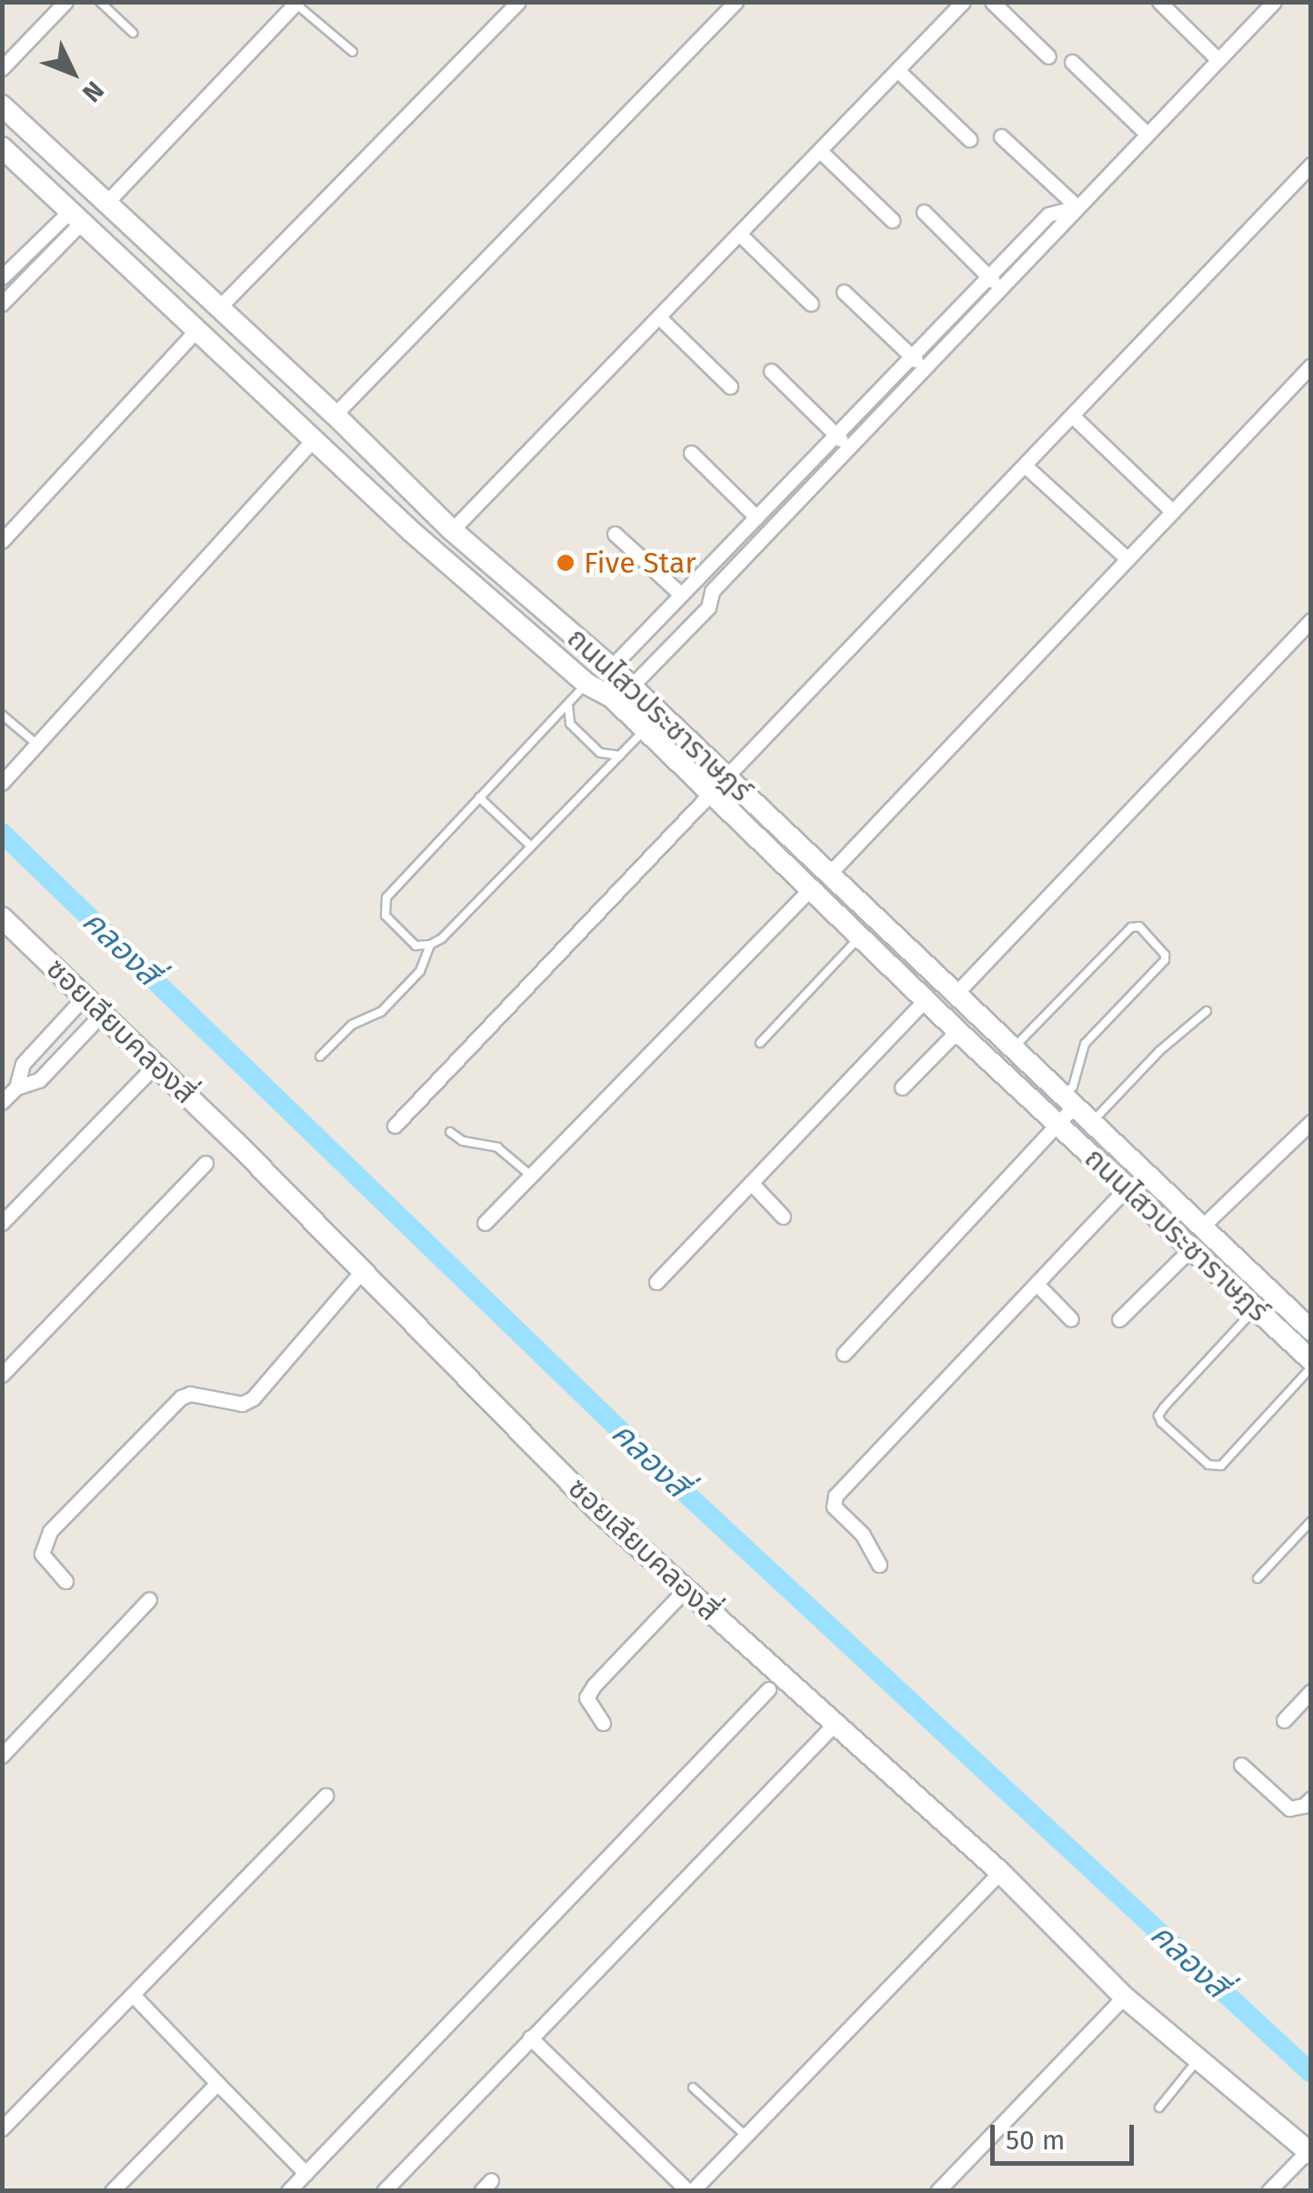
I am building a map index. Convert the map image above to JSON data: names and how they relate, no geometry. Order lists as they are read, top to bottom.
{
  "streets": {
    "main road": ["ถนนไสวประชาราษฎร์", "ซอยเลียบคลองสี่"]
  },
  "water": ["คลองสี่"],
  "places": ["Five Star"],
  "scale_bar": "50 m",
  "north": "bottom right"
}
